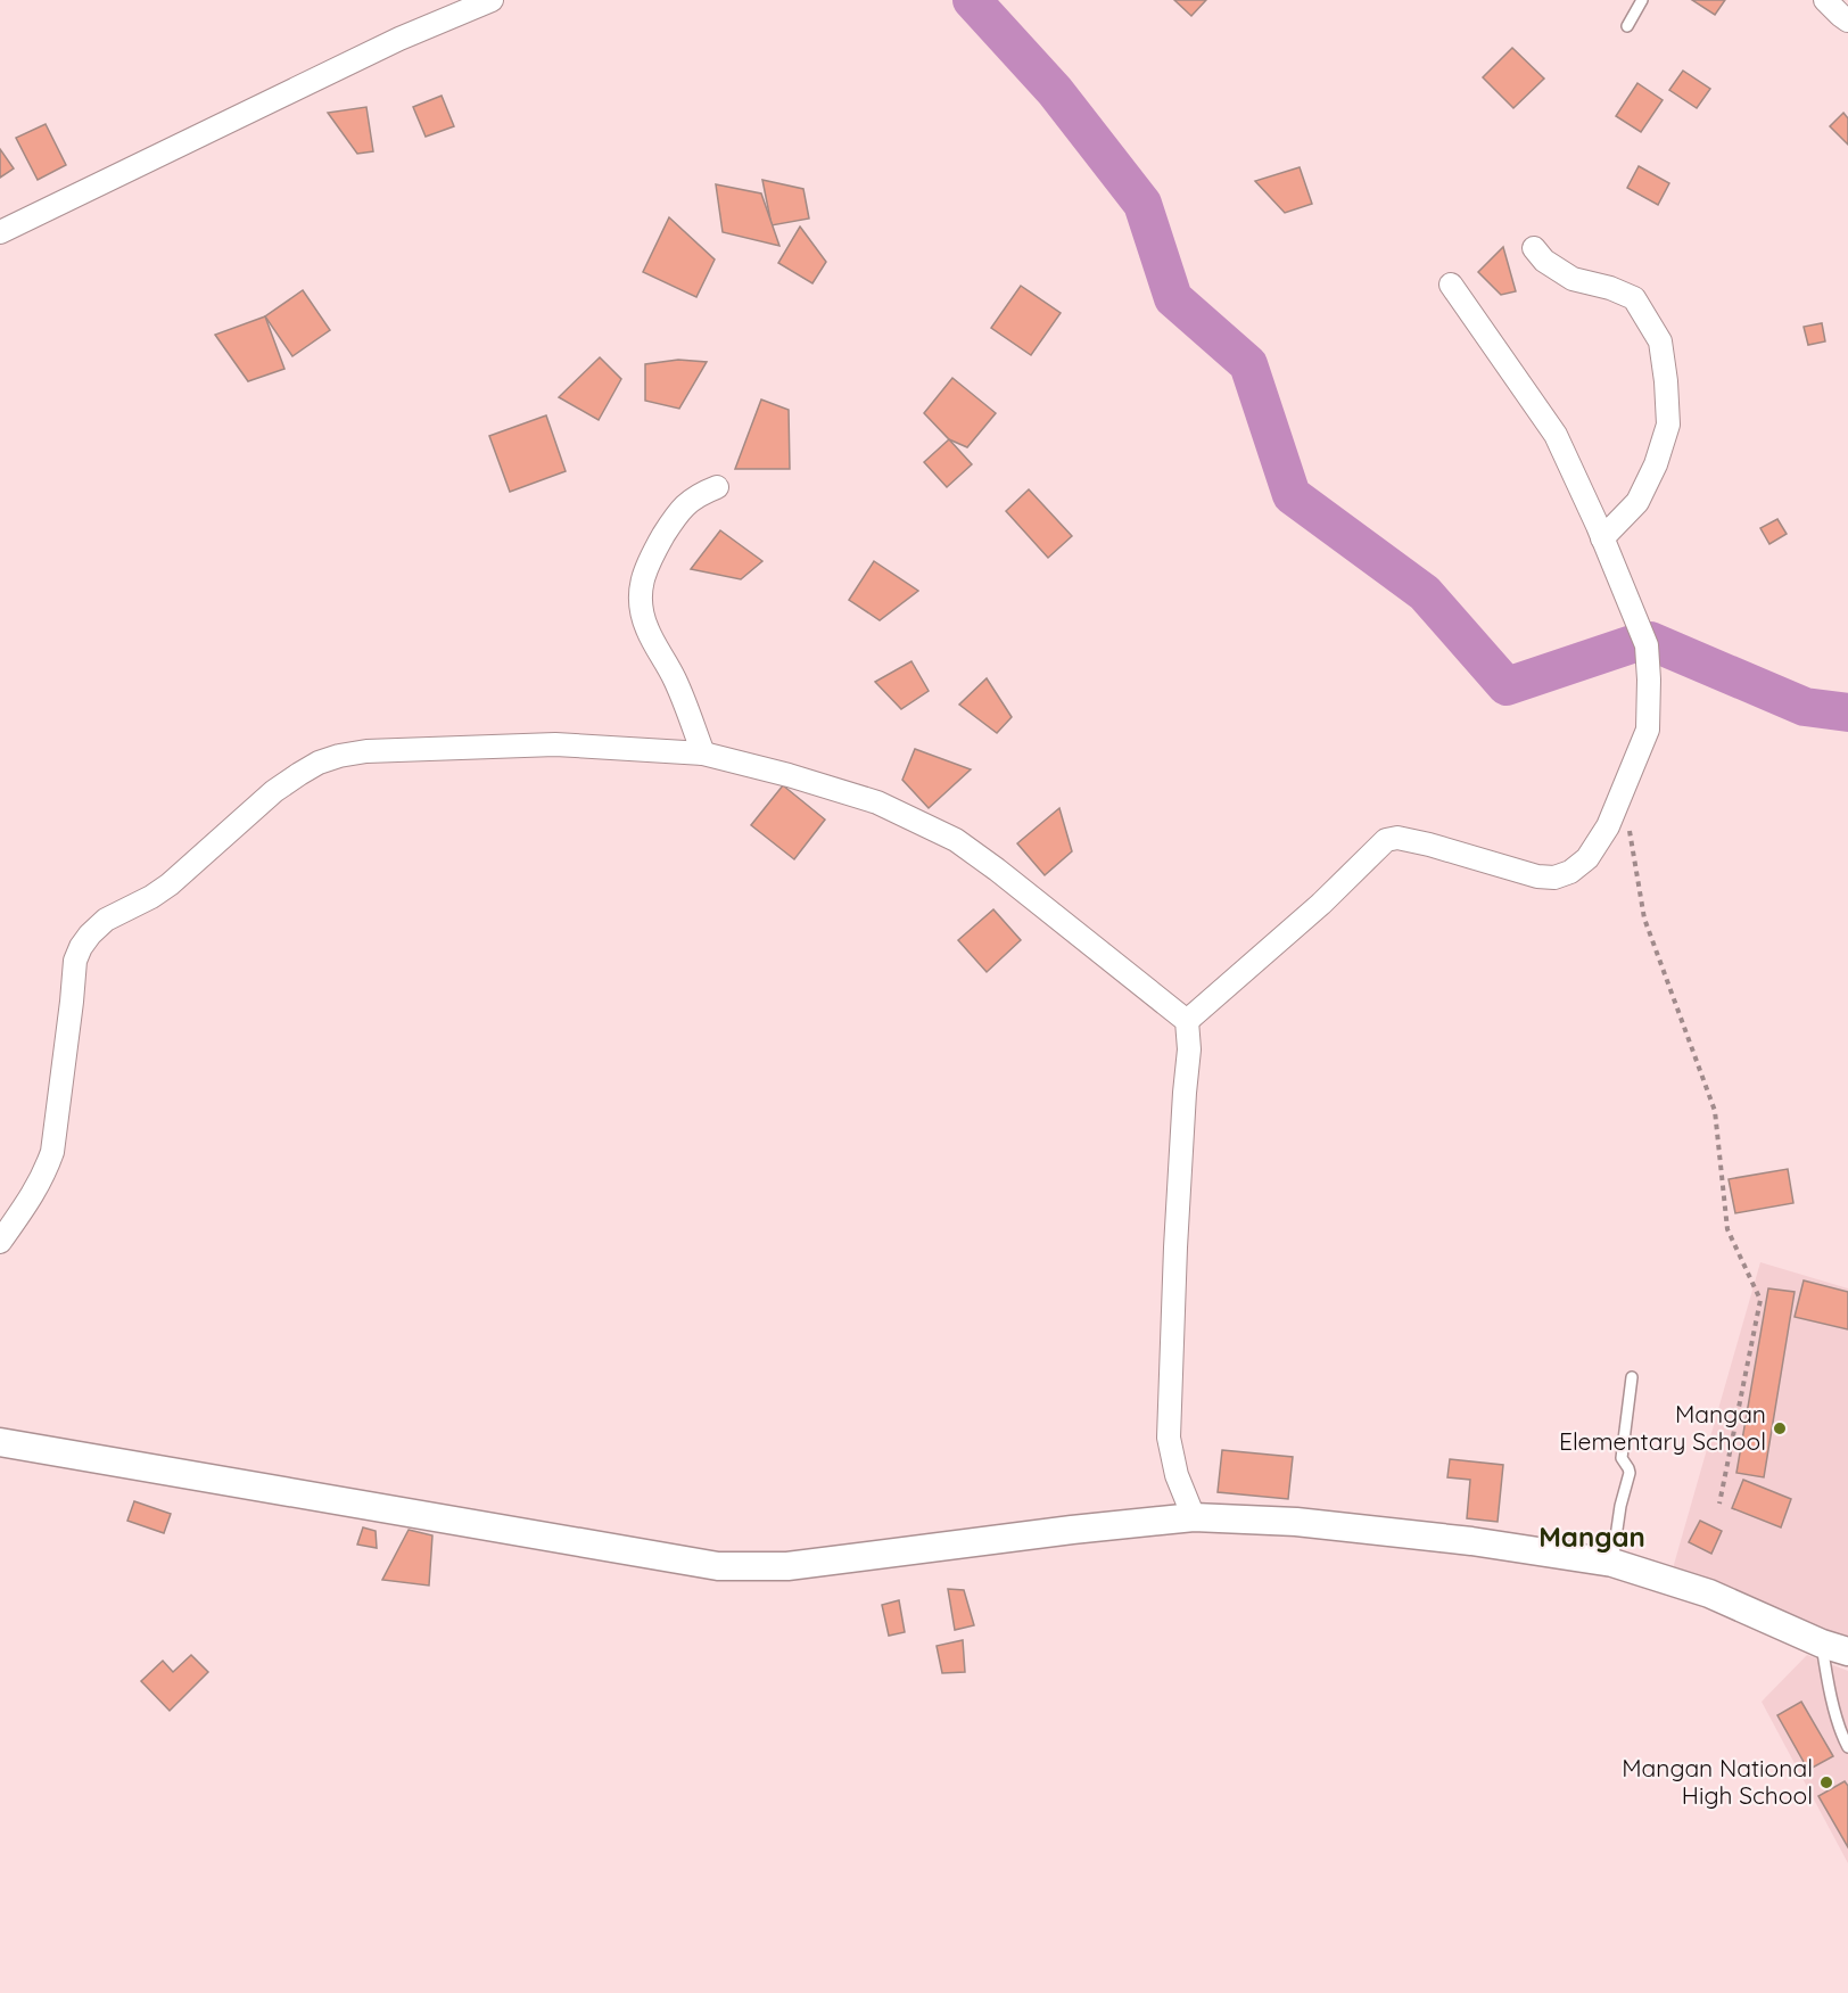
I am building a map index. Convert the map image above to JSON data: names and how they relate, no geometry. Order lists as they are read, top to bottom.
{
  "districts": ["Mangan"],
  "places": ["Mangan Elementary School", "Mangan National High School"]
}
